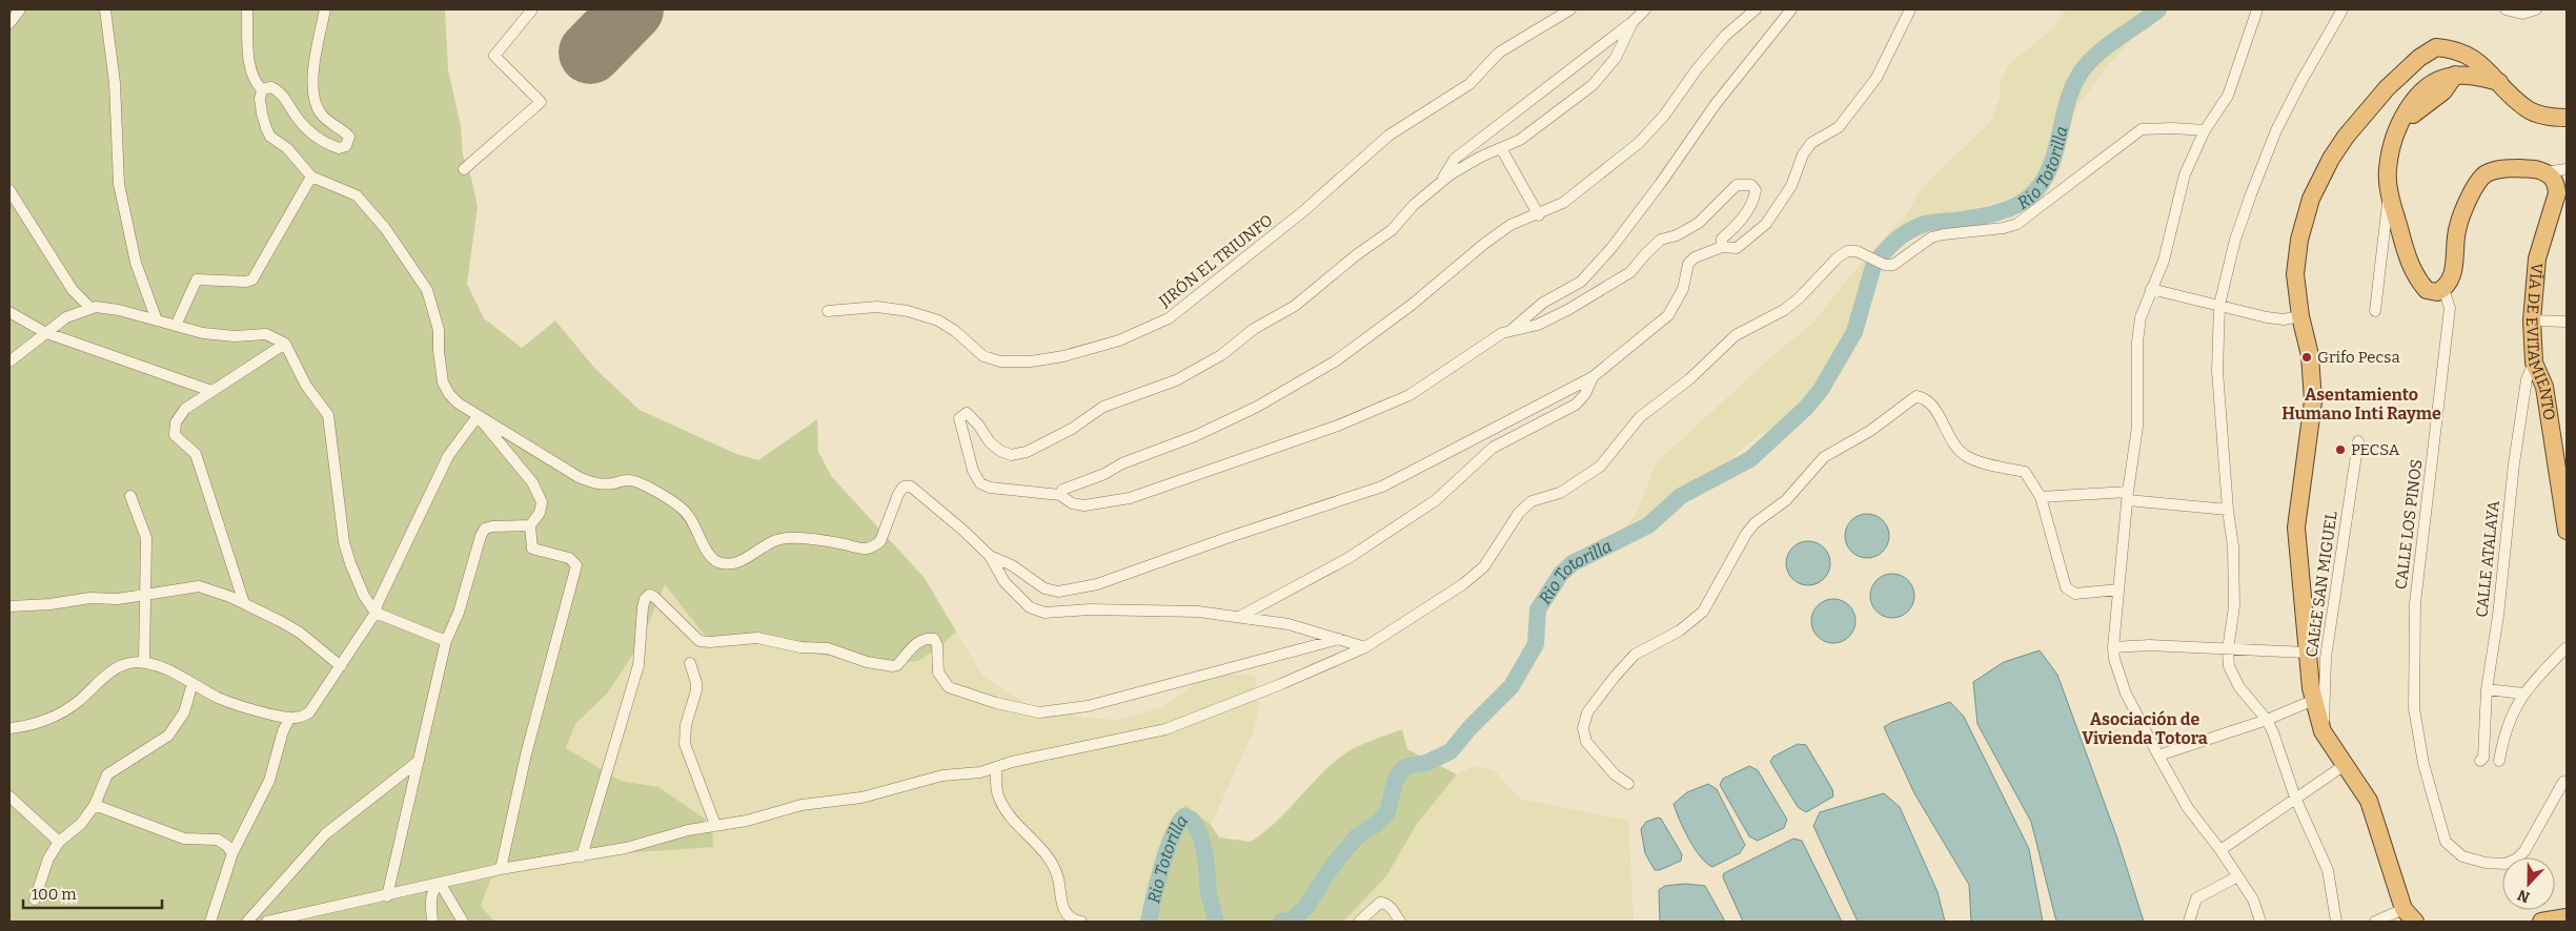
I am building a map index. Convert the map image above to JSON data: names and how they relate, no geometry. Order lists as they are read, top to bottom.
{
  "streets": {
    "highway": ["VÍA DE EVITAMIENTO"],
    "street": [
      "JIRÓN EL TRIUNFO",
      "CALLE LOS PINOS",
      "CALLE ATALAYA",
      "CALLE SAN MIGUEL"
    ]
  },
  "crossings": [
    ["VÍA DE EVITAMIENTO", "CALLE ATALAYA"]
  ],
  "districts": ["Asentamiento Humano Inti Rayme", "Asociación de Vivienda Totora"],
  "water": ["Rio Totorilla"],
  "places": ["Grifo Pecsa", "PECSA"],
  "scale_bar": "100 m",
  "north": "bottom"
}
